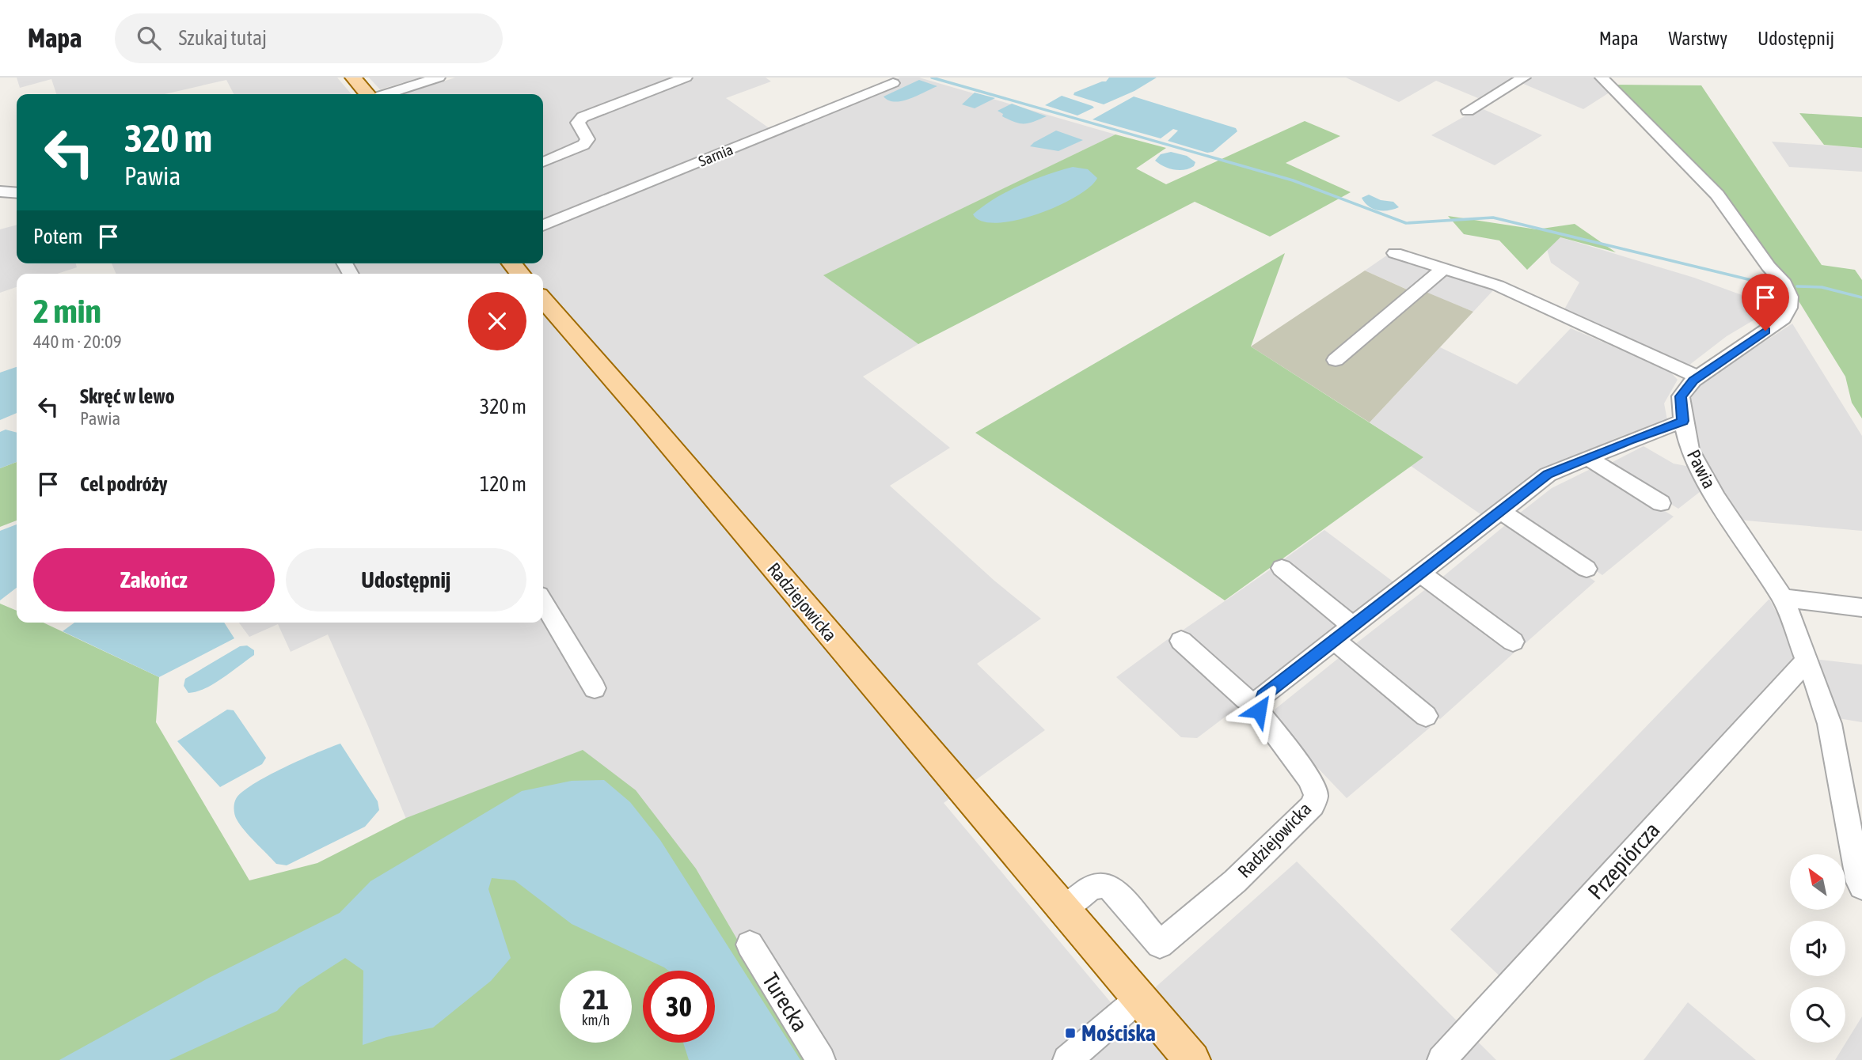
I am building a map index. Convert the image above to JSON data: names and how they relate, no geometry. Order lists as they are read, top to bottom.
{
  "streets": {
    "main road": ["Radziejowicka"],
    "street": [
      "Sarnia",
      "Pawia",
      "Przepiórcza",
      "Turecka"
    ]
  },
  "crossings": [
    ["Pawia", "Przepiórcza"]
  ],
  "places": {
    "transit": ["Mościska"]
  },
  "north": "top left",
  "page": {
    "header": "Mapa",
    "search": "Szukaj tutaj",
    "nav": ["Mapa", "Warstwy", "Udostępnij"],
    "turn": ["320 m", "Pawia"],
    "then": "Potem",
    "heading": ["2 min", "440 m · 20:09"],
    "list": [
      {
        "name": "Skręć w lewo",
        "note": "Pawia",
        "value": "320 m"
      },
      {
        "name": "Cel podróży",
        "value": "120 m"
      }
    ],
    "buttons": ["Zakończ", "Udostępnij"],
    "speed": "21 km/h",
    "limit": "30"
  }
}
